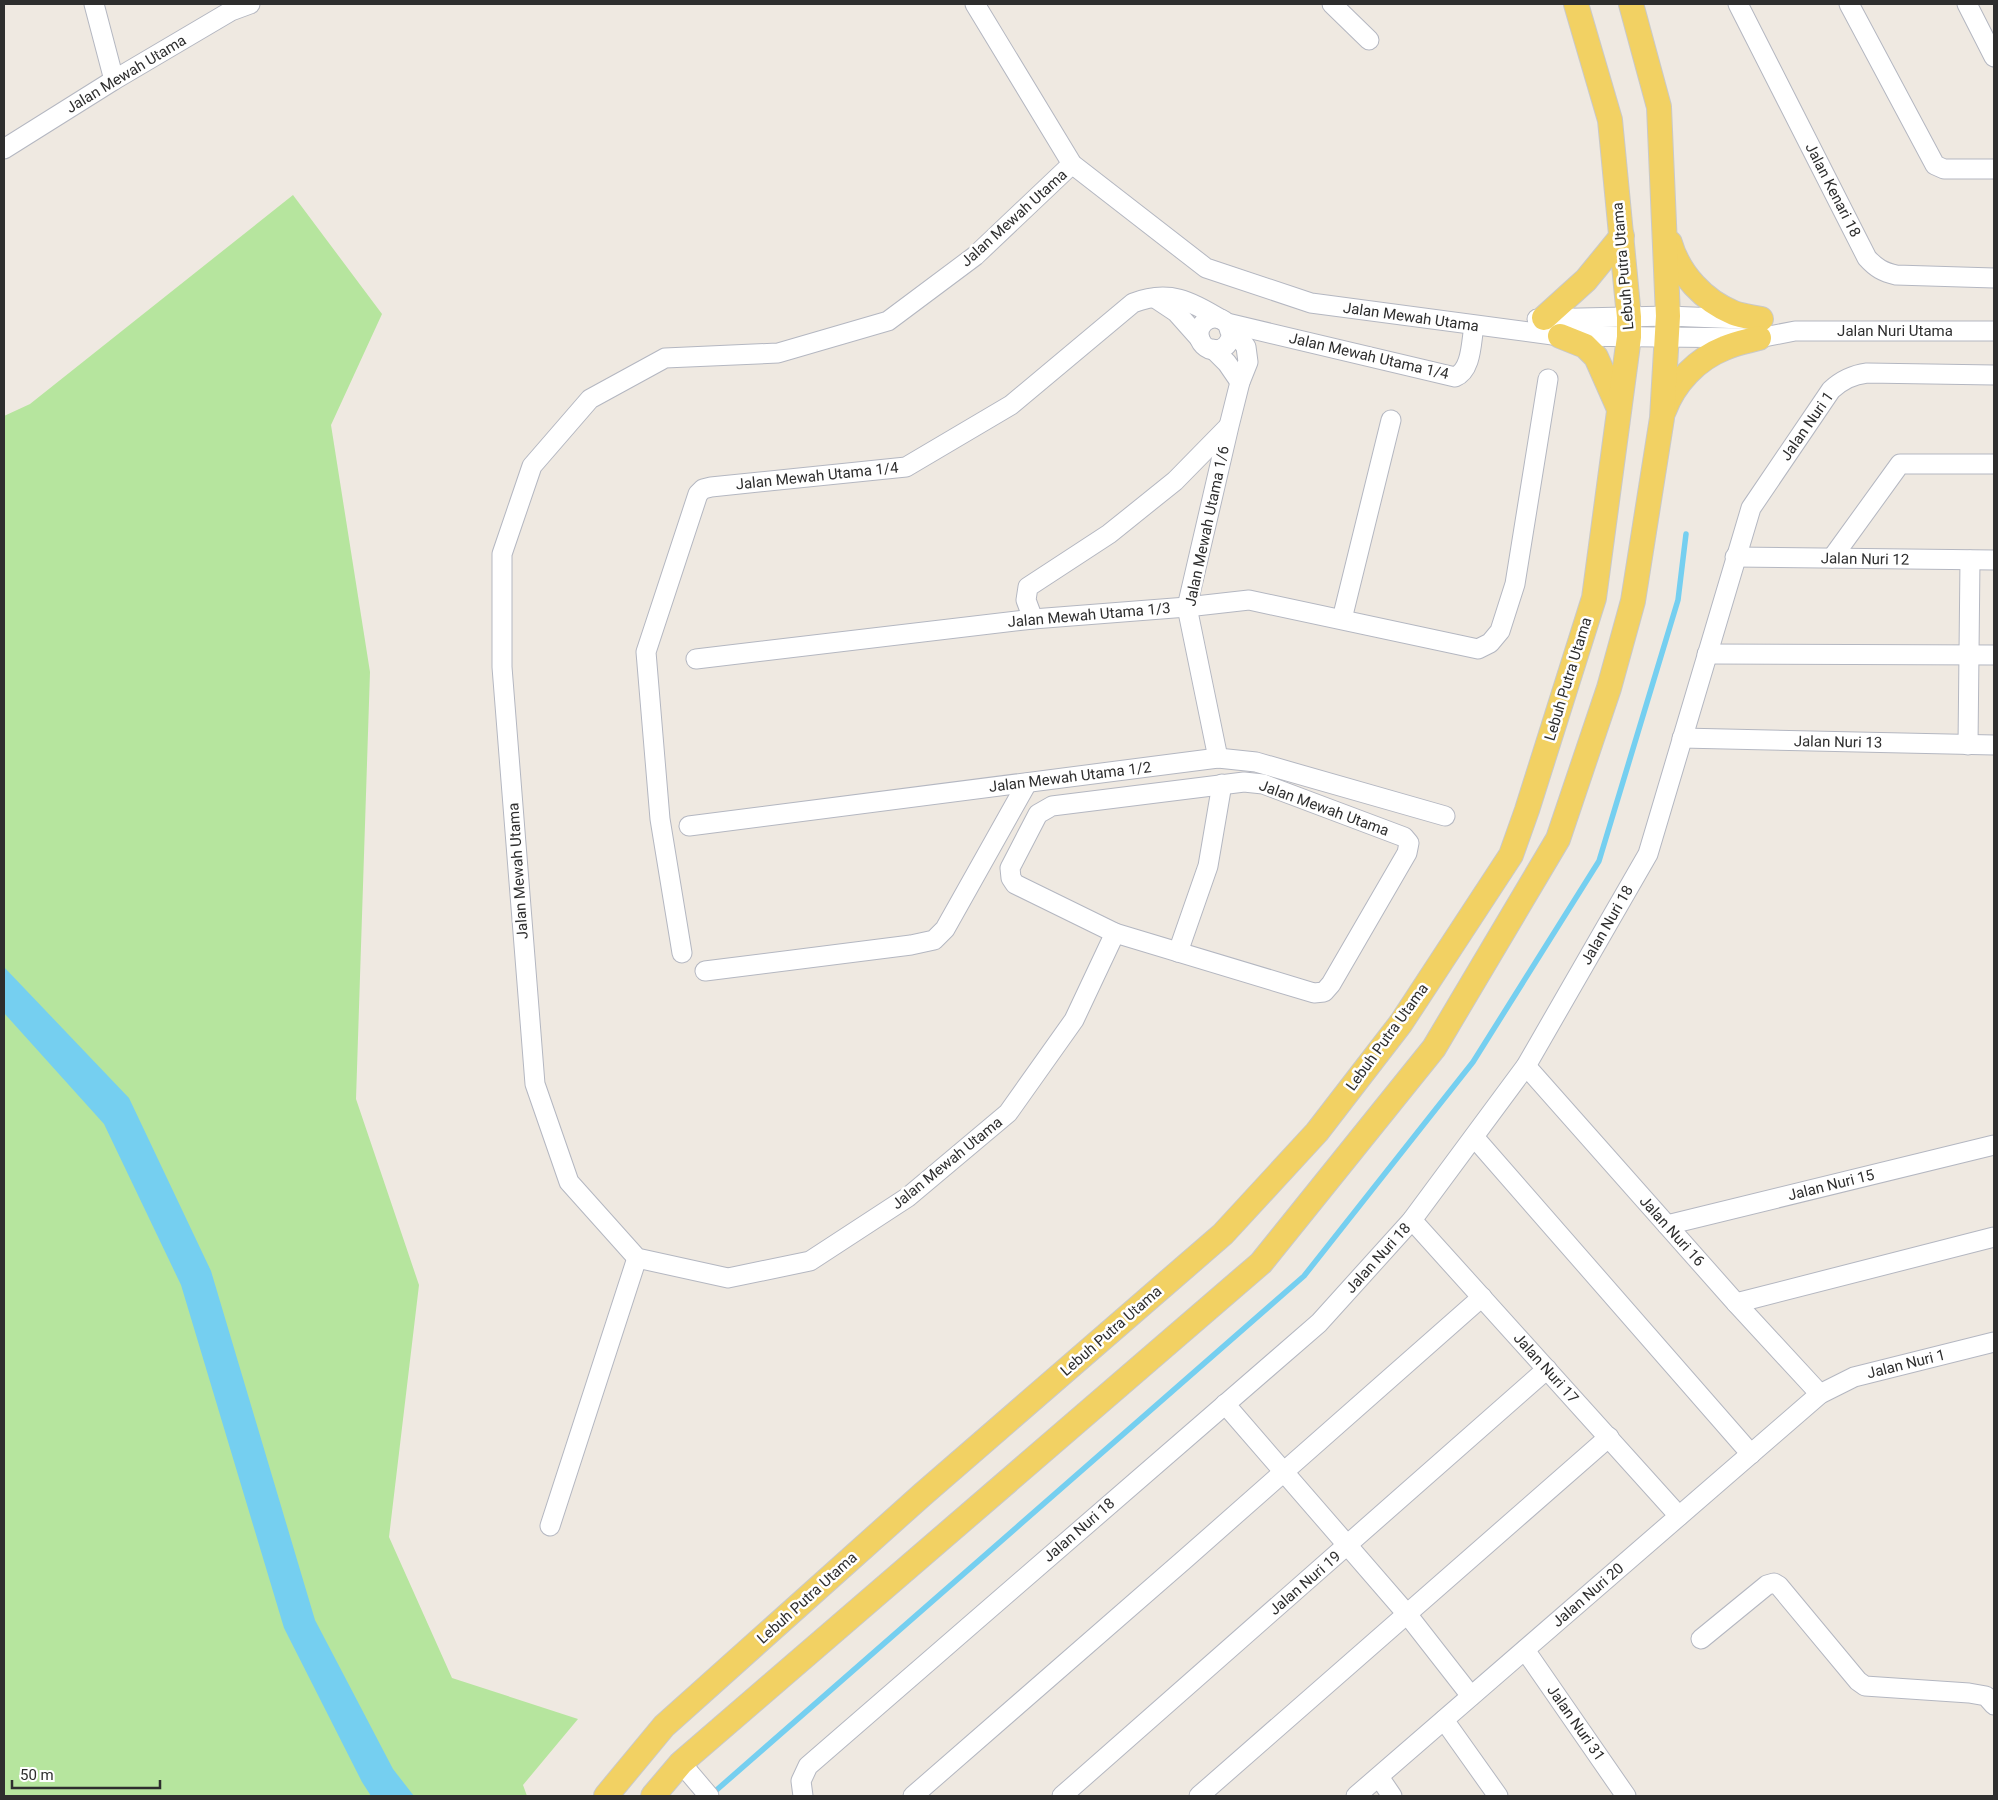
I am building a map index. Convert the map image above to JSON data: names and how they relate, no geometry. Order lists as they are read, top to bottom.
{
  "streets": {
    "main road": ["Lebuh Putra Utama"],
    "street": [
      "Jalan Mewah Utama",
      "Jalan Kenari 18",
      "Jalan Nuri Utama",
      "Jalan Mewah Utama 1/4",
      "Jalan Nuri 1",
      "Jalan Mewah Utama 1/6",
      "Jalan Nuri 12",
      "Jalan Mewah Utama 1/3",
      "Jalan Nuri 13",
      "Jalan Mewah Utama 1/2",
      "Jalan Nuri 18",
      "Jalan Nuri 15",
      "Jalan Nuri 16",
      "Jalan Nuri 17",
      "Jalan Nuri 19",
      "Jalan Nuri 20",
      "Jalan Nuri 31"
    ]
  },
  "crossings": [
    ["Jalan Mewah Utama", "Lebuh Putra Utama"],
    ["Jalan Mewah Utama", "Jalan Nuri Utama"],
    ["Jalan Mewah Utama", "Jalan Mewah Utama 1/4"],
    ["Jalan Mewah Utama 1/4", "Jalan Mewah Utama 1/6"],
    ["Jalan Nuri 1", "Jalan Nuri 12"],
    ["Jalan Nuri 1", "Jalan Nuri 18"],
    ["Jalan Nuri 1", "Jalan Nuri 16"],
    ["Jalan Nuri 1", "Jalan Nuri 20"],
    ["Jalan Mewah Utama 1/6", "Jalan Mewah Utama 1/3"],
    ["Jalan Mewah Utama 1/6", "Jalan Mewah Utama 1/2"],
    ["Jalan Nuri 12", "Jalan Nuri 18"],
    ["Jalan Nuri 13", "Jalan Nuri 18"],
    ["Jalan Nuri 18", "Jalan Nuri 16"],
    ["Jalan Nuri 18", "Jalan Nuri 17"],
    ["Jalan Nuri 15", "Jalan Nuri 16"],
    ["Jalan Nuri 16", "Jalan Nuri 20"],
    ["Jalan Nuri 17", "Jalan Nuri 19"],
    ["Jalan Nuri 17", "Jalan Nuri 20"],
    ["Jalan Nuri 20", "Jalan Nuri 31"]
  ],
  "scale_bar": "50 m"
}
